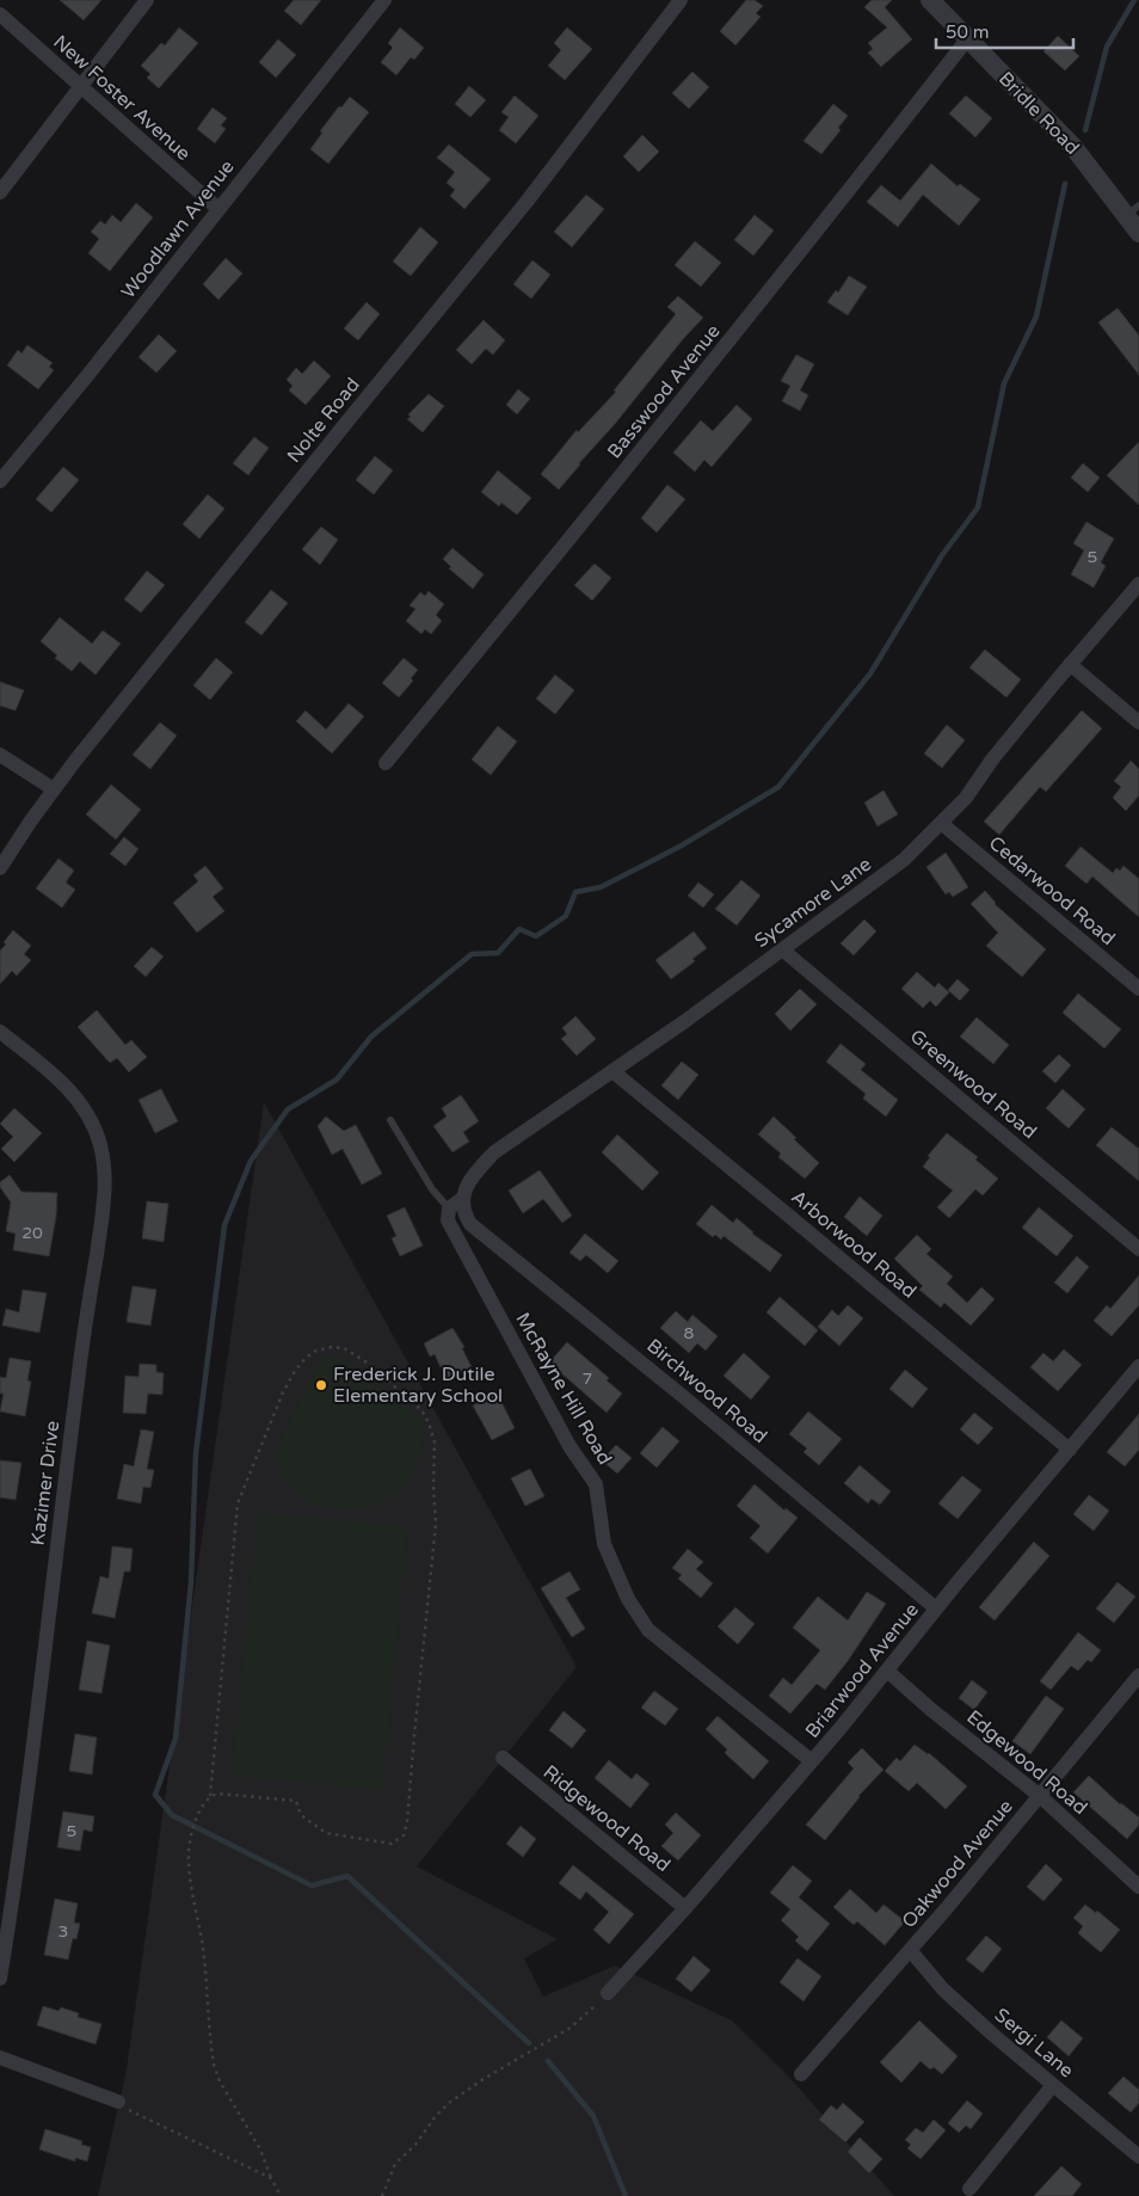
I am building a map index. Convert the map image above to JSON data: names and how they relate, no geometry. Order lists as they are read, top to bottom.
{
  "streets": {
    "street": [
      "New Foster Avenue",
      "Bridle Road",
      "Woodlawn Avenue",
      "Basswood Avenue",
      "Nolte Road",
      "Cedarwood Road",
      "Sycamore Lane",
      "Greenwood Road",
      "Arborwood Road",
      "McRayne Hill Road",
      "Birchwood Road",
      "Kazimer Drive",
      "Briarwood Avenue",
      "Edgewood Road",
      "Ridgewood Road",
      "Oakwood Avenue",
      "Sergi Lane"
    ]
  },
  "crossings": [
    ["New Foster Avenue", "Woodlawn Avenue"],
    ["Bridle Road", "Basswood Avenue"],
    ["Cedarwood Road", "Sycamore Lane"],
    ["Sycamore Lane", "Greenwood Road"],
    ["Sycamore Lane", "Arborwood Road"],
    ["Sycamore Lane", "Birchwood Road"],
    ["Arborwood Road", "Briarwood Avenue"],
    ["McRayne Hill Road", "Briarwood Avenue"],
    ["Birchwood Road", "Briarwood Avenue"],
    ["Briarwood Avenue", "Edgewood Road"],
    ["Briarwood Avenue", "Ridgewood Road"],
    ["Edgewood Road", "Oakwood Avenue"],
    ["Oakwood Avenue", "Sergi Lane"]
  ],
  "places": ["Frederick J. Dutile Elementary School"],
  "house_numbers": [
    "5",
    "20",
    "8",
    "7",
    "5",
    "3"
  ],
  "scale_bar": "50 m"
}
